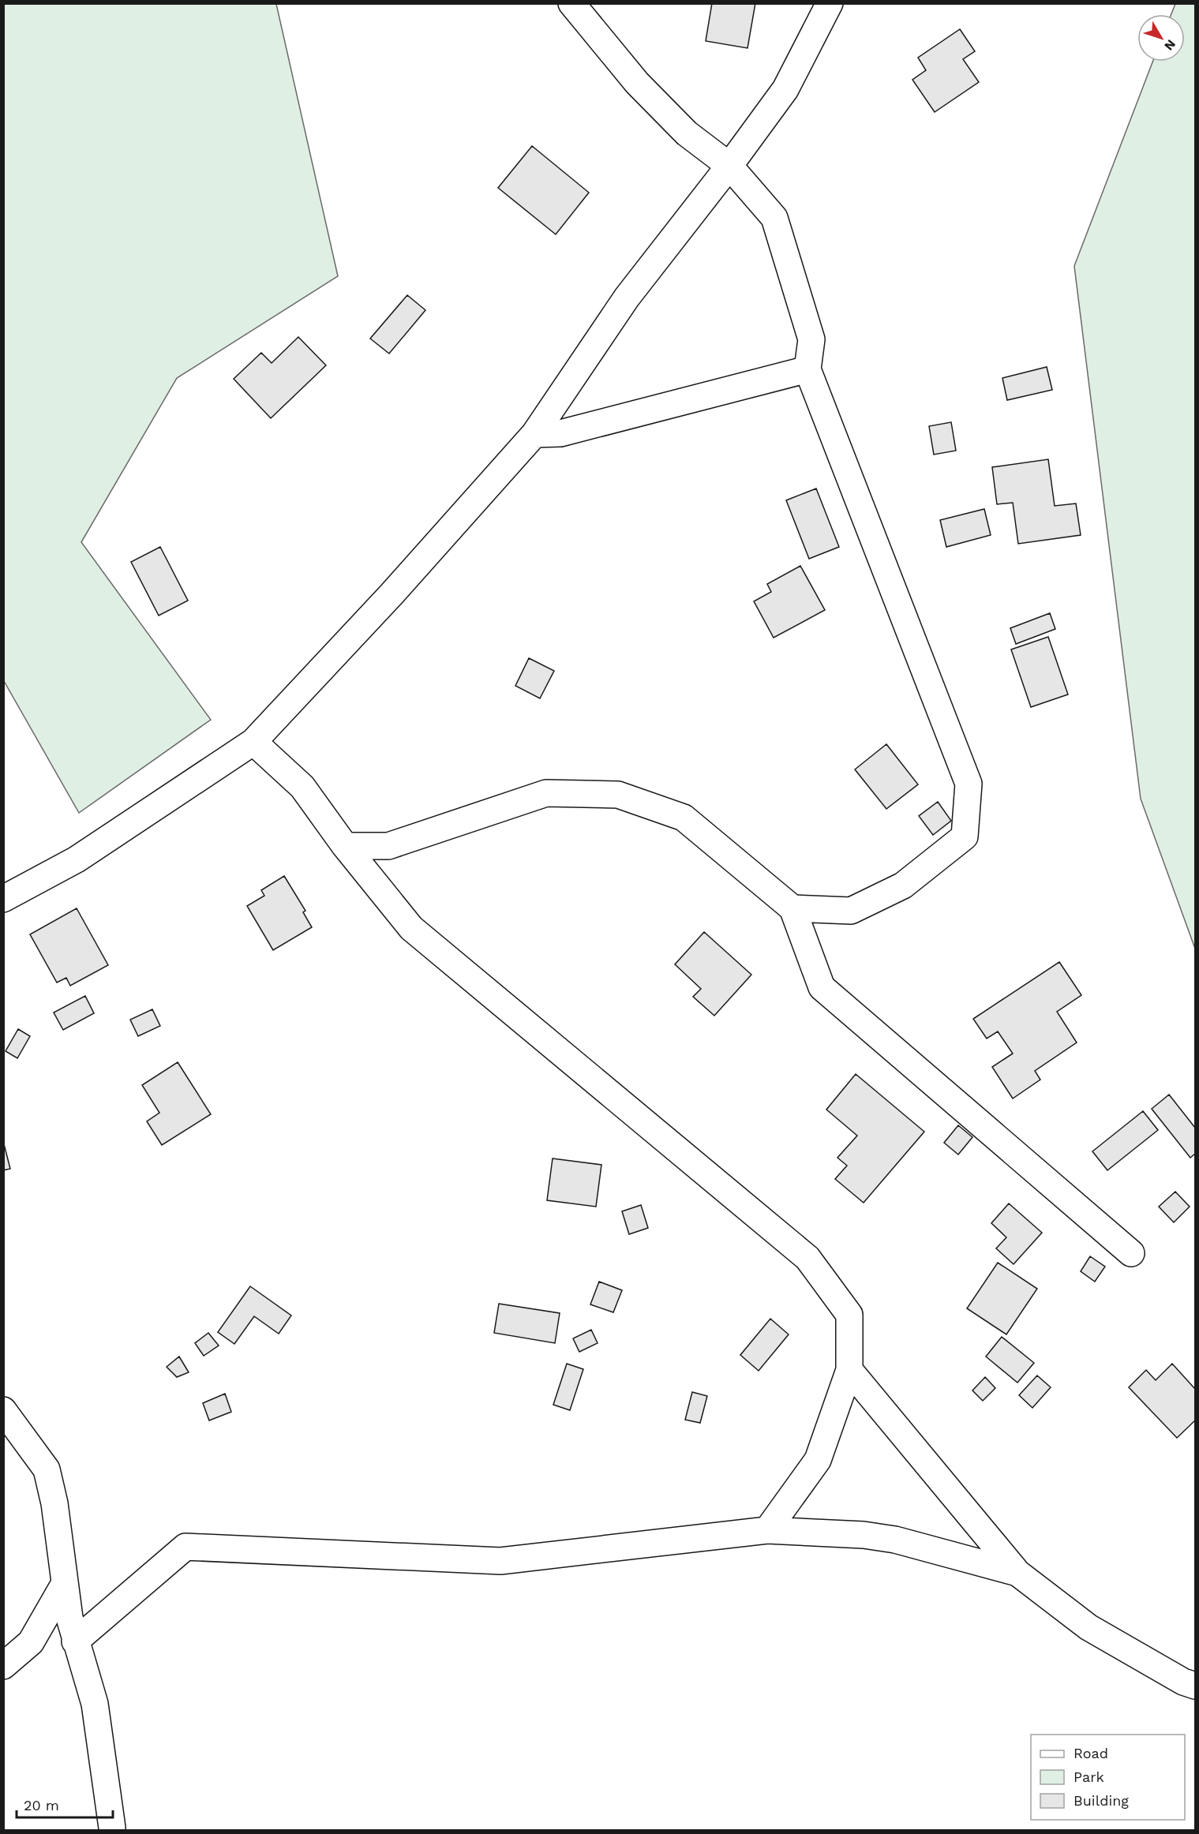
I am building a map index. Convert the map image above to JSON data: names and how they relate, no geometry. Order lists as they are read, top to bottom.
{
  "legend": ["Road", "Park", "Building"],
  "scale_bar": "20 m",
  "north": "bottom right"
}
